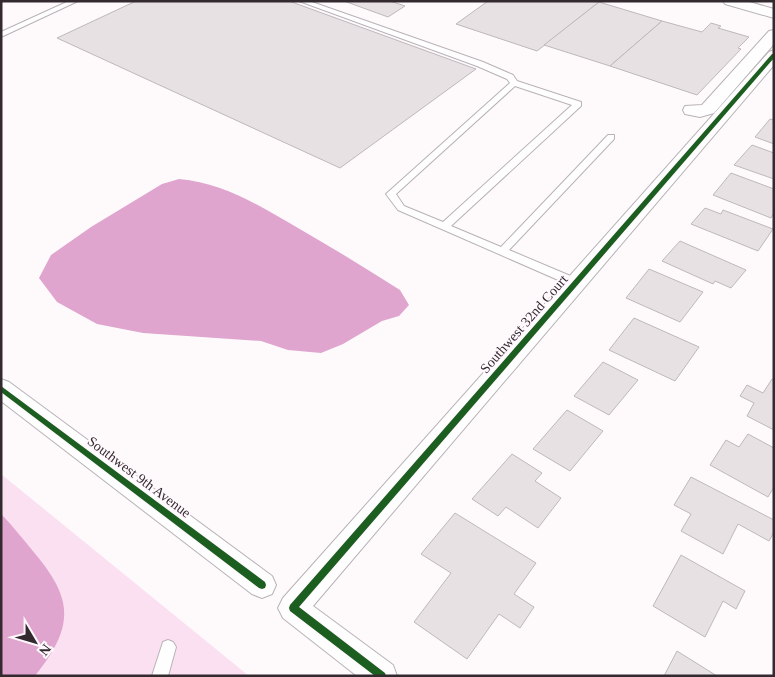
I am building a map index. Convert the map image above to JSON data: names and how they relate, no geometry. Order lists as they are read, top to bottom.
{
  "streets": {
    "street": ["Southwest 32nd Court", "Southwest 9th Avenue"]
  },
  "north": "bottom right"
}
